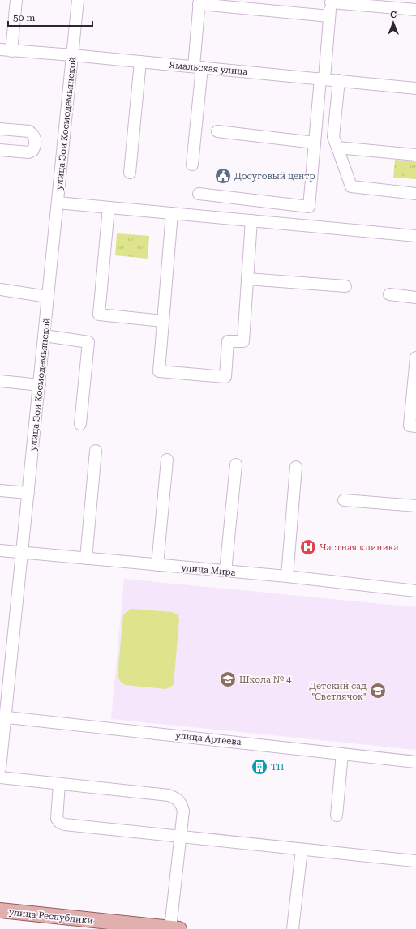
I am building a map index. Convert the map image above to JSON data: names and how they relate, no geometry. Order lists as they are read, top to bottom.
{
  "streets": {
    "main road": ["улица Республики"],
    "street": [
      "Ямальская улица",
      "улица Зои Космодемьянской",
      "улица Мира",
      "улица Артеева"
    ]
  },
  "crossings": [
    ["Ямальская улица", "улица Зои Космодемьянской"],
    ["улица Зои Космодемьянской", "улица Мира"],
    ["улица Зои Космодемьянской", "улица Артеева"]
  ],
  "places": {
    "public building": ["Досуговый центр"],
    "hospital": ["Частная клиника"],
    "school or university": ["Школа № 4", "Детский сад \"Светлячок\""],
    "building": ["ТП"]
  },
  "scale_bar": "50 m",
  "north": "top"
}
